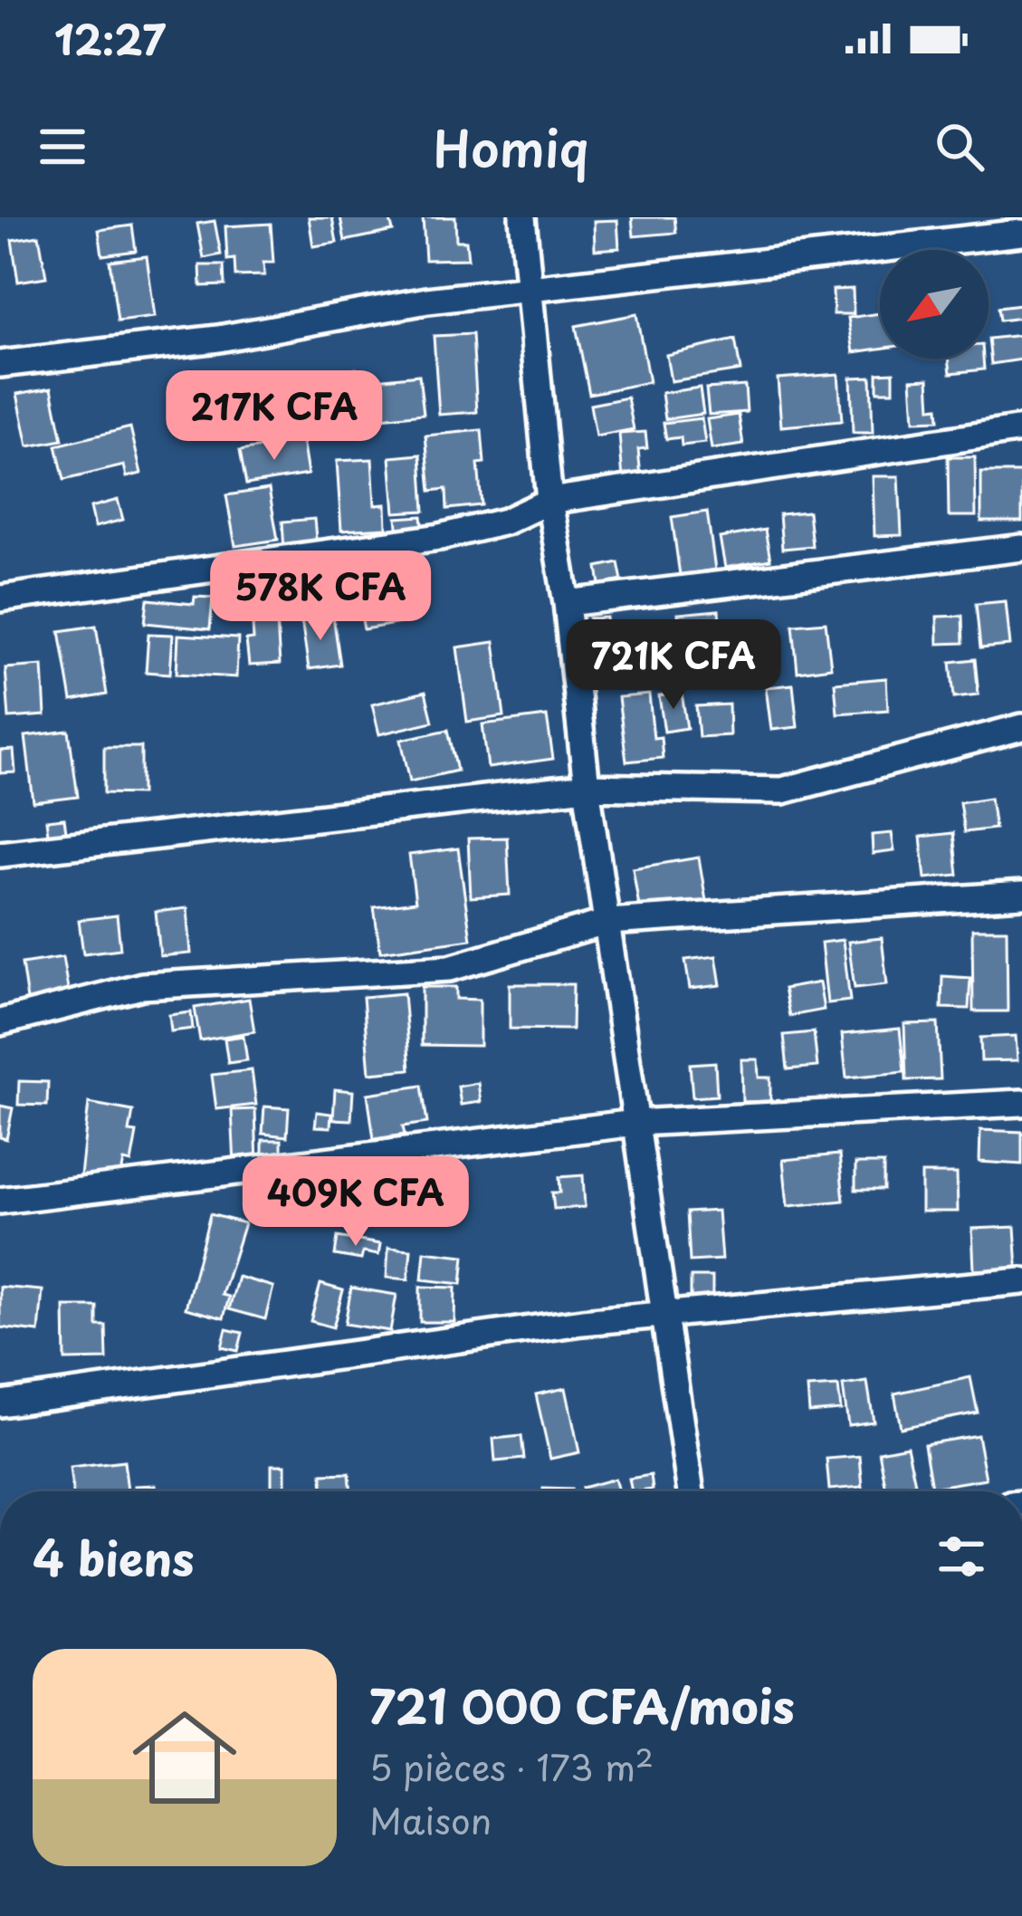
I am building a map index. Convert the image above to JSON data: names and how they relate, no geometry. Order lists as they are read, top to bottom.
{
  "north": "bottom left",
  "page": {
    "status": "12:27",
    "header": "Homiq",
    "price": [
      "217K CFA",
      "578K CFA",
      "721K CFA",
      "409K CFA"
    ],
    "heading": "4 biens",
    "list": [
      {
        "name": "721 000 CFA/mois",
        "note": "5 pièces · 173 m² · Maison"
      }
    ]
  }
}
